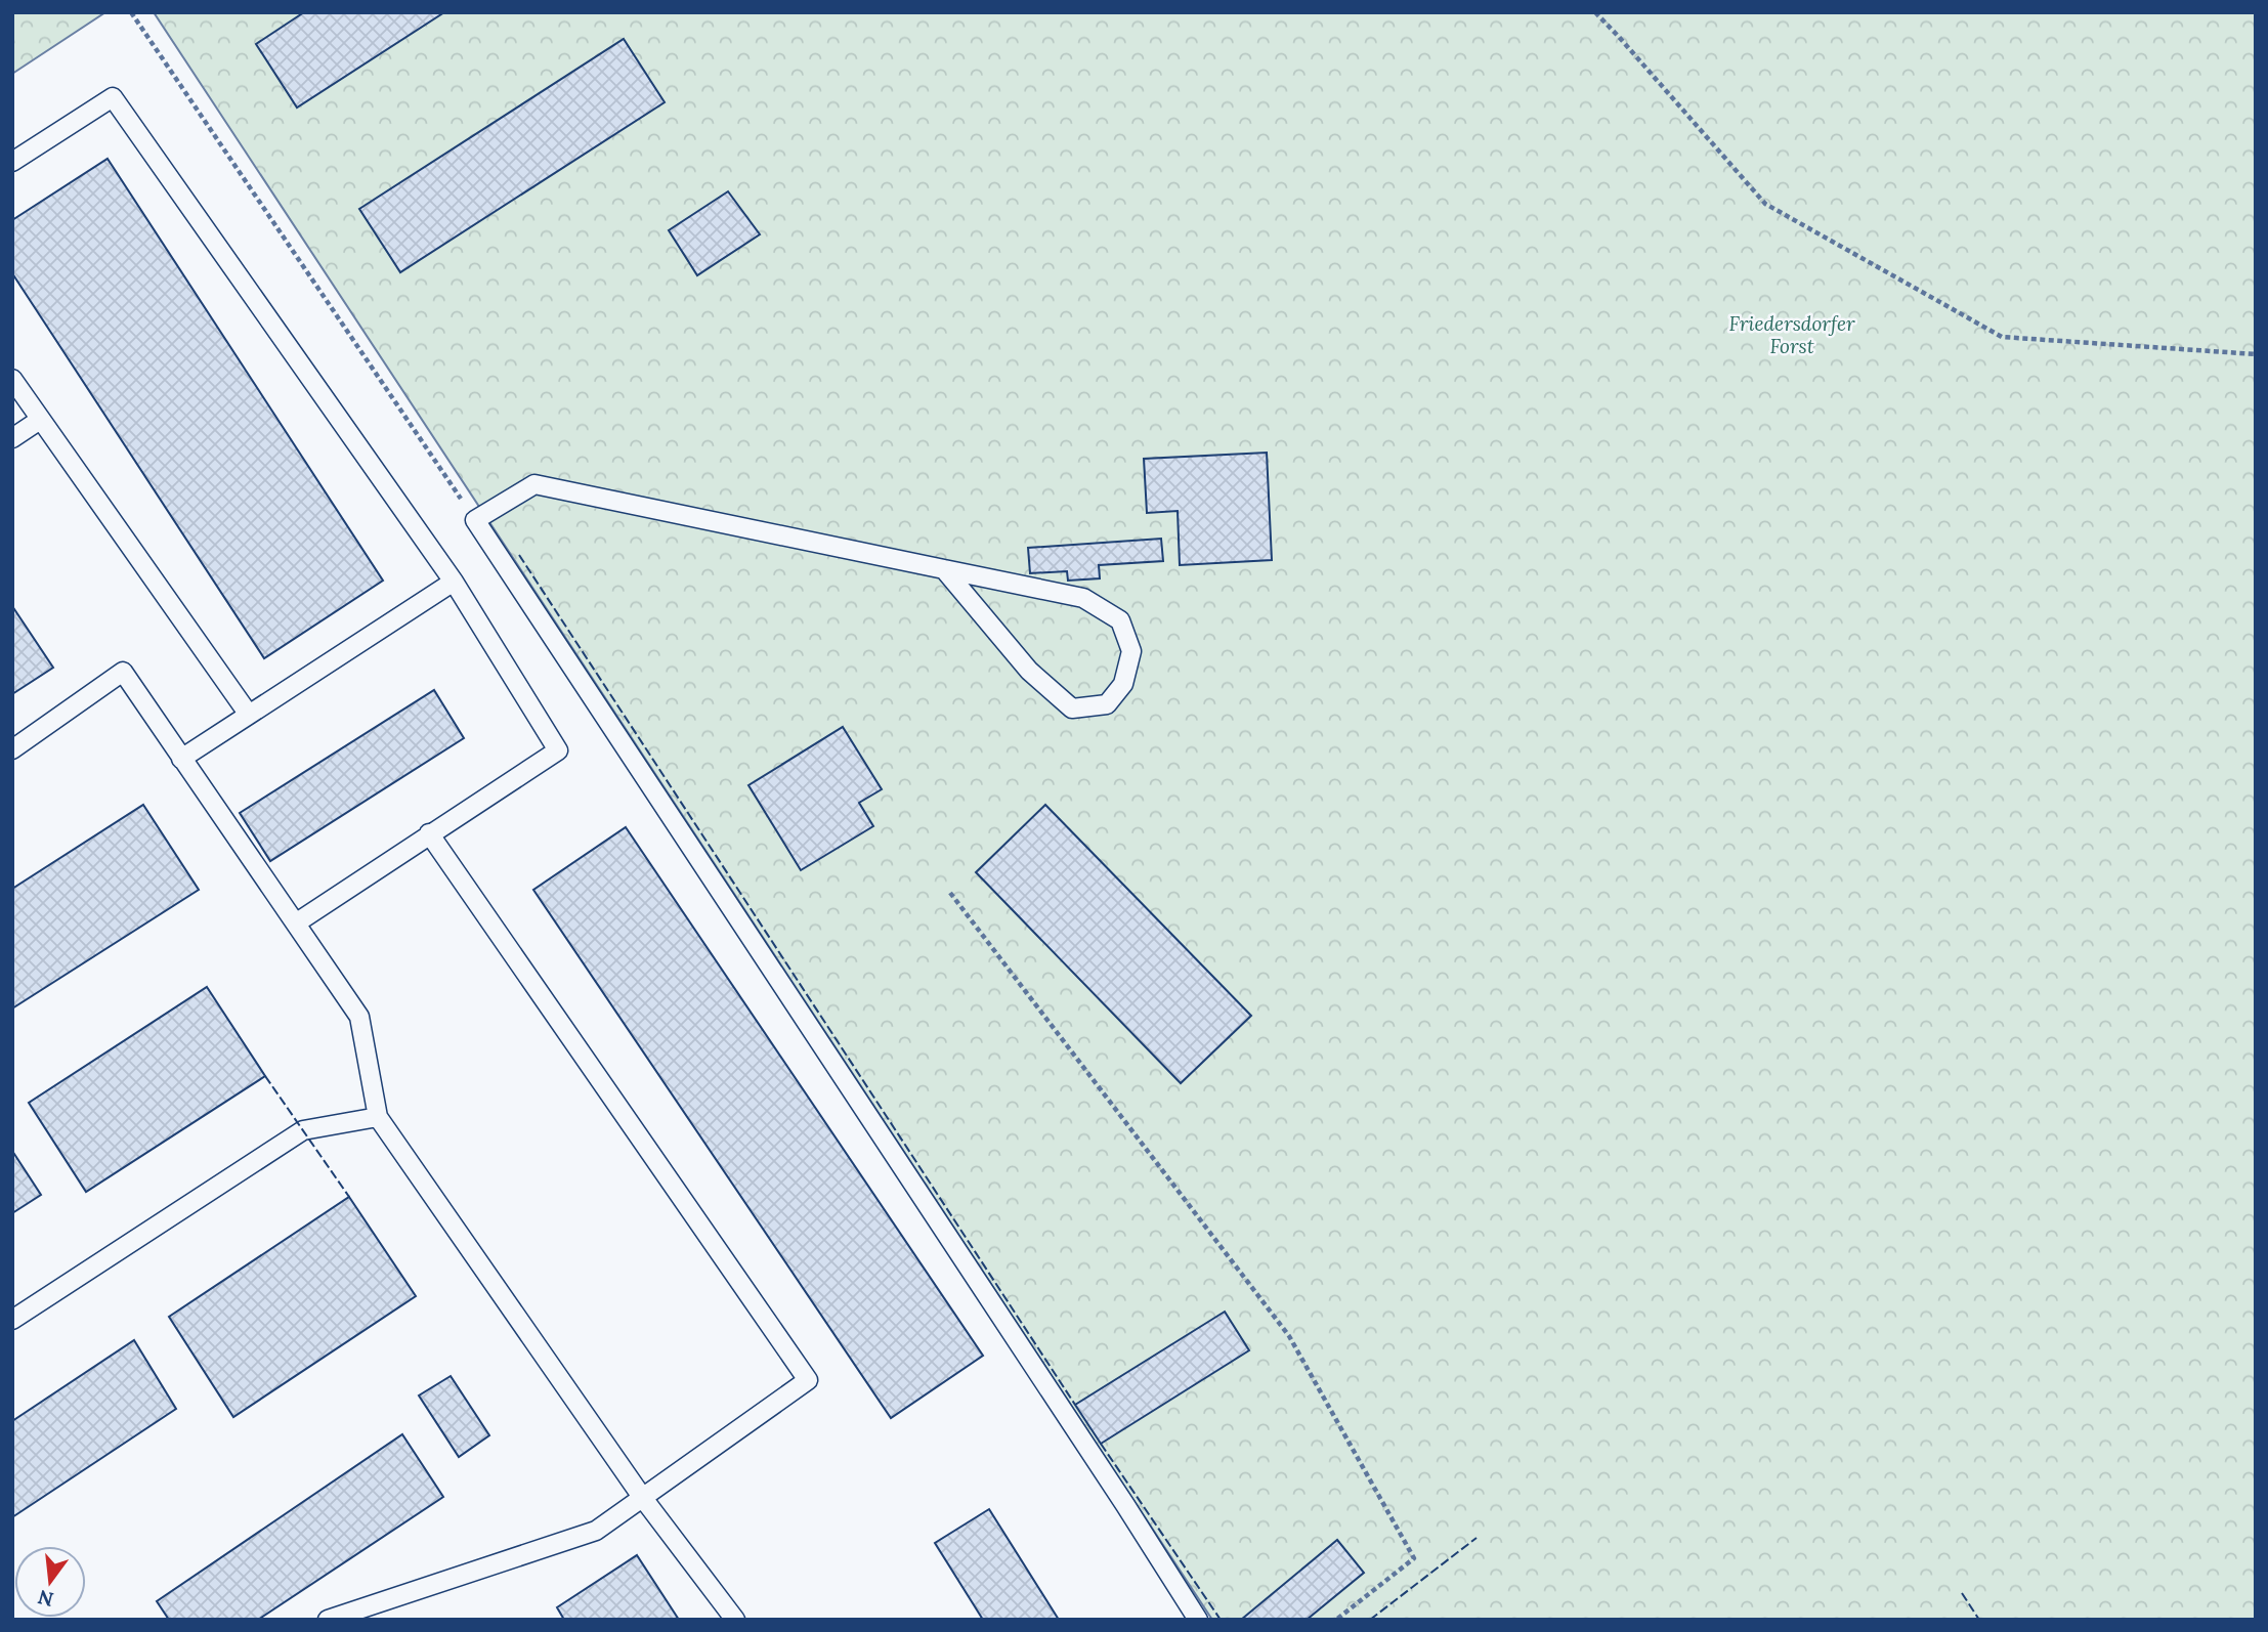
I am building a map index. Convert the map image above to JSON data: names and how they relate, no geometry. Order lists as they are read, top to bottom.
{
  "parks": ["Friedersdorfer Forst"],
  "north": "bottom"
}
